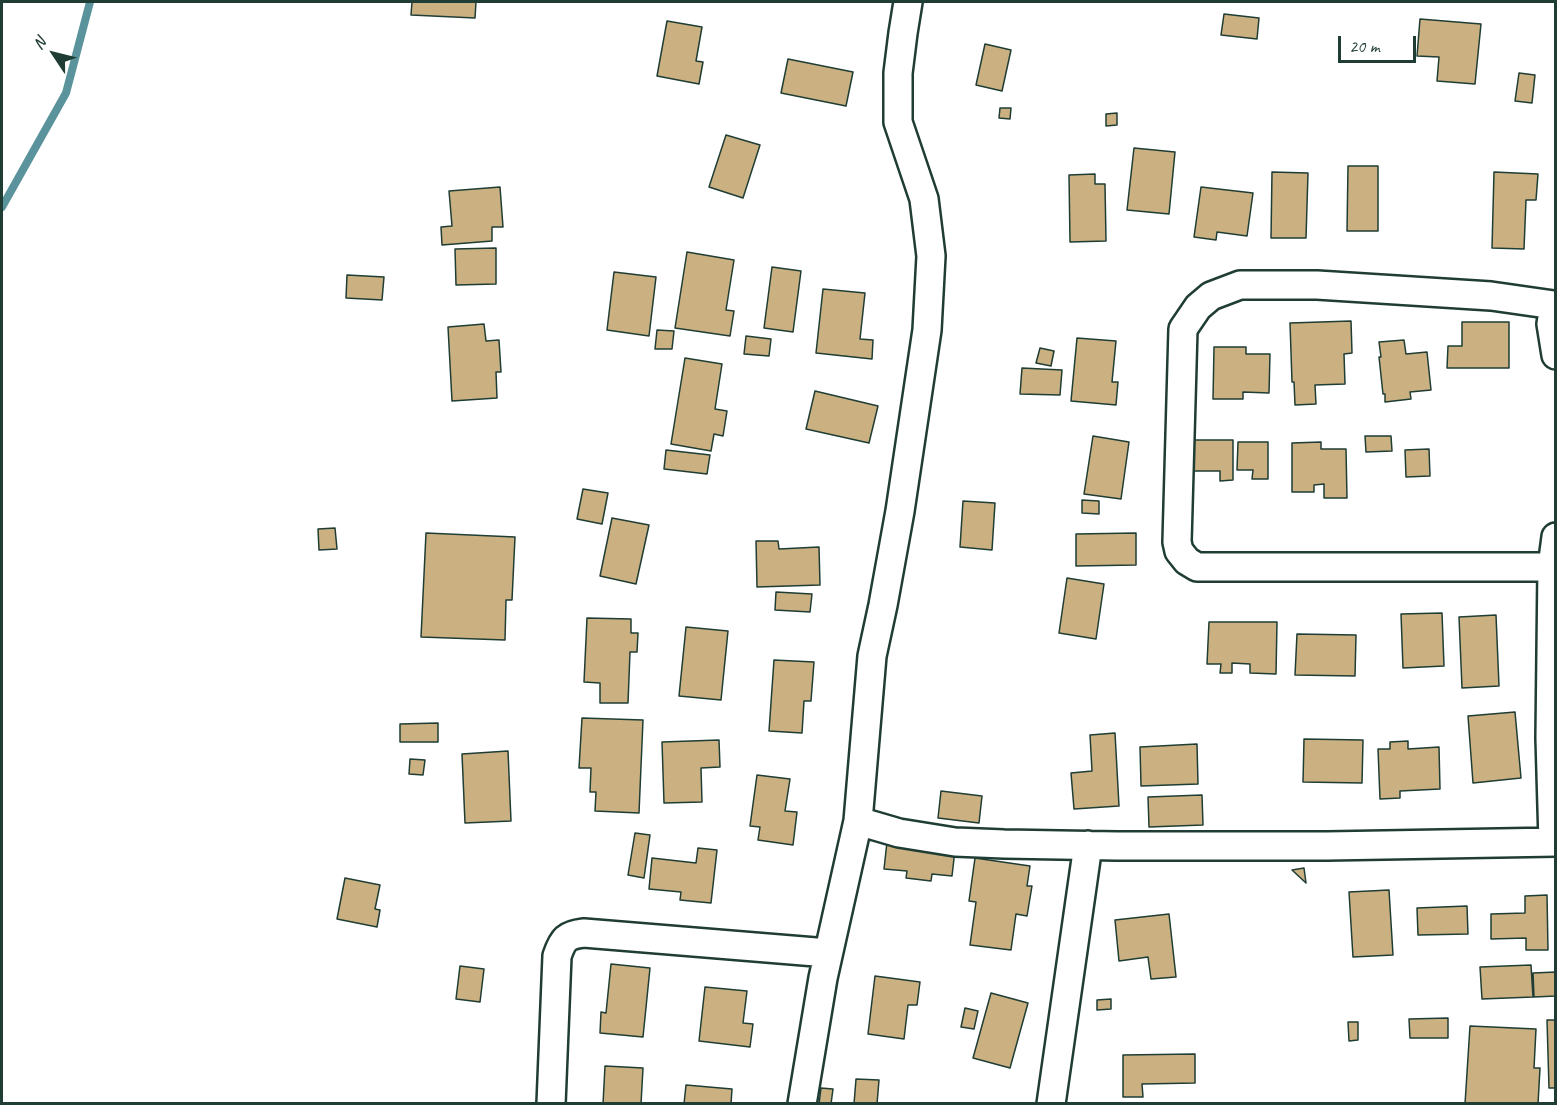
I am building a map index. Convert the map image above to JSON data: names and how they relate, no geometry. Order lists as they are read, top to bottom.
{
  "scale_bar": "20 m",
  "north": "top left"
}
